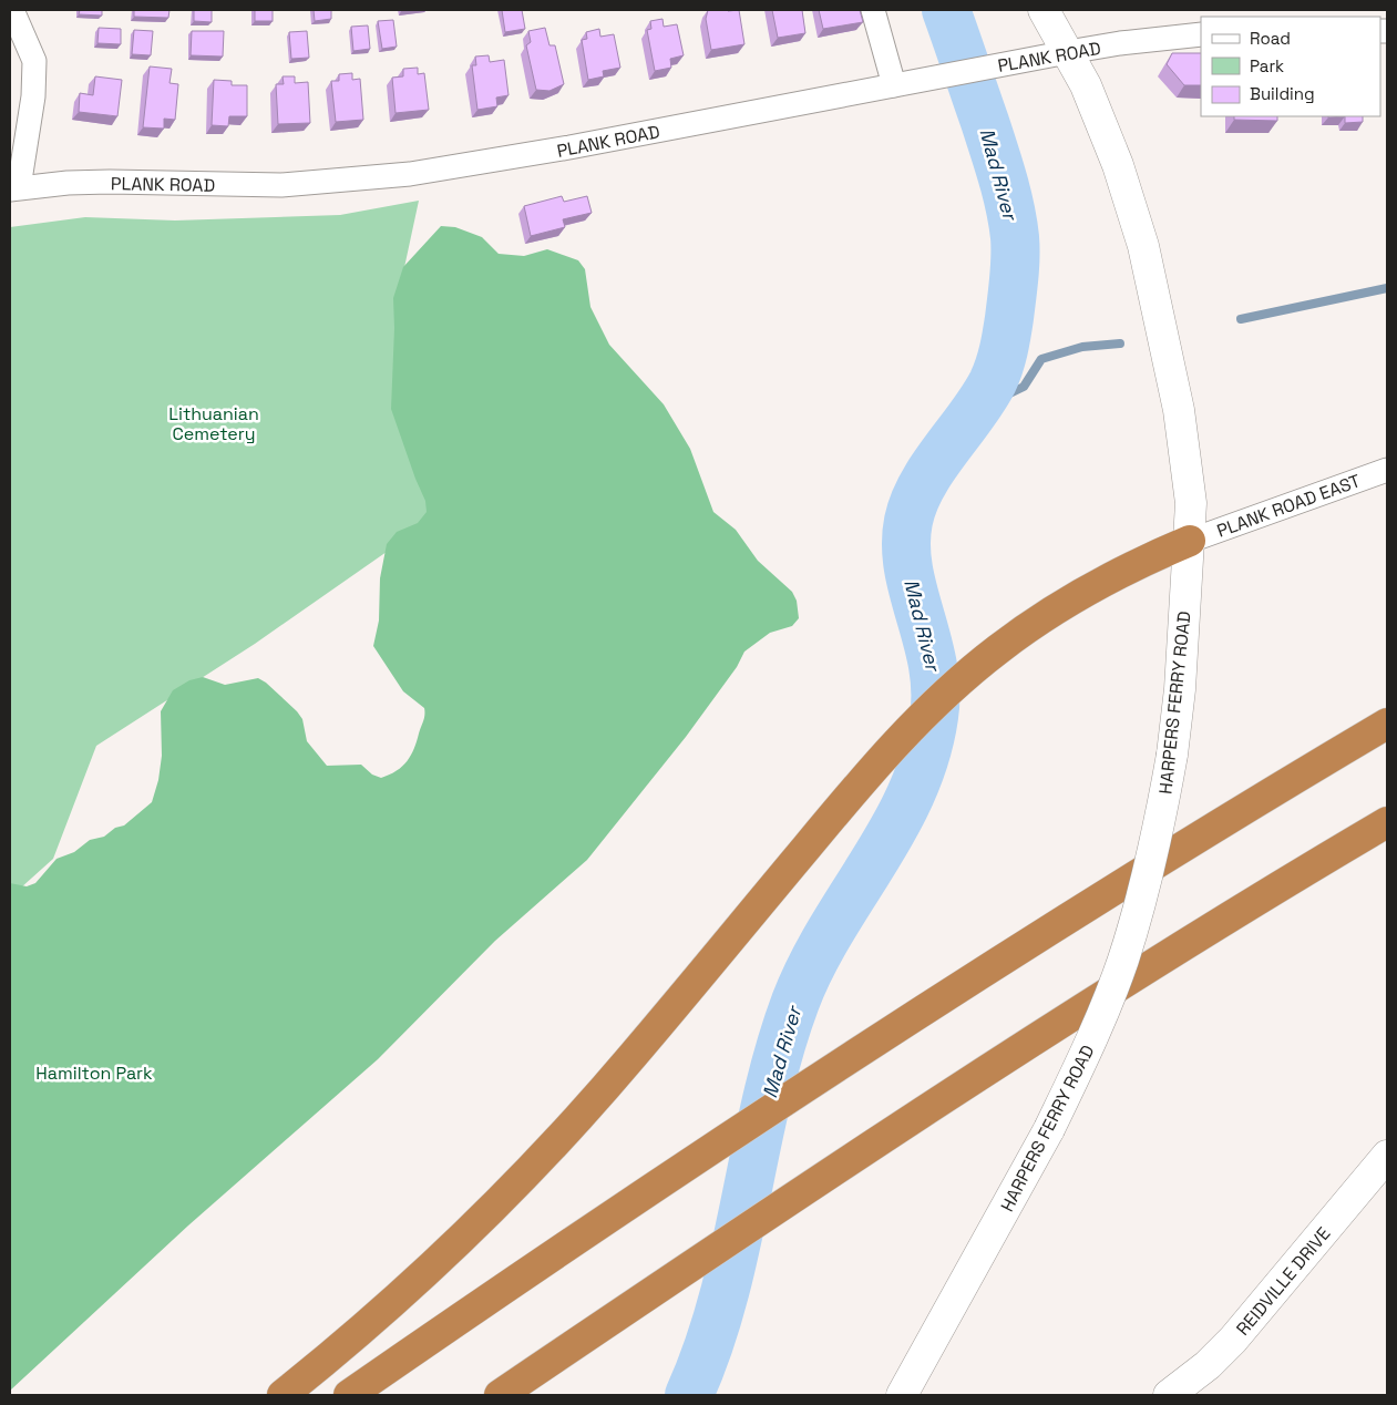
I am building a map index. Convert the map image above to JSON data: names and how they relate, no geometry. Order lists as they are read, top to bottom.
{
  "streets": {
    "main road": ["HARPERS FERRY ROAD", "REIDVILLE DRIVE"],
    "street": ["PLANK ROAD", "PLANK ROAD EAST"]
  },
  "crossings": [
    ["PLANK ROAD", "HARPERS FERRY ROAD"],
    ["PLANK ROAD EAST", "HARPERS FERRY ROAD"]
  ],
  "water": ["Mad River"],
  "parks": ["Lithuanian Cemetery", "Hamilton Park"],
  "legend": ["Road", "Park", "Building"]
}
